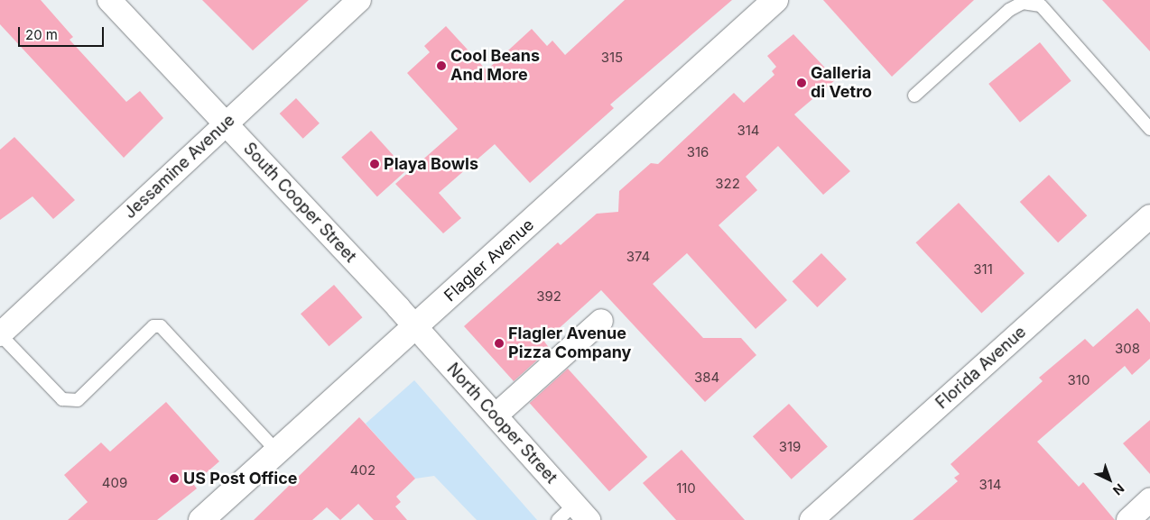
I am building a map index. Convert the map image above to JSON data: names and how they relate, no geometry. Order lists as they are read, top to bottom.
{
  "streets": {
    "street": [
      "Jessamine Avenue",
      "South Cooper Street",
      "Flagler Avenue",
      "Florida Avenue",
      "North Cooper Street"
    ]
  },
  "crossings": [
    ["Jessamine Avenue", "South Cooper Street"],
    ["South Cooper Street", "Flagler Avenue"],
    ["South Cooper Street", "North Cooper Street"],
    ["Flagler Avenue", "North Cooper Street"]
  ],
  "places": [
    "Cool Beans And More",
    "Galleria di Vetro",
    "Playa Bowls",
    "Flagler Avenue Pizza Company",
    "US Post Office"
  ],
  "house_numbers": [
    "315",
    "314",
    "316",
    "322",
    "374",
    "311",
    "392",
    "308",
    "384",
    "310",
    "319",
    "402",
    "409",
    "314",
    "110"
  ],
  "scale_bar": "20 m",
  "north": "bottom right"
}
